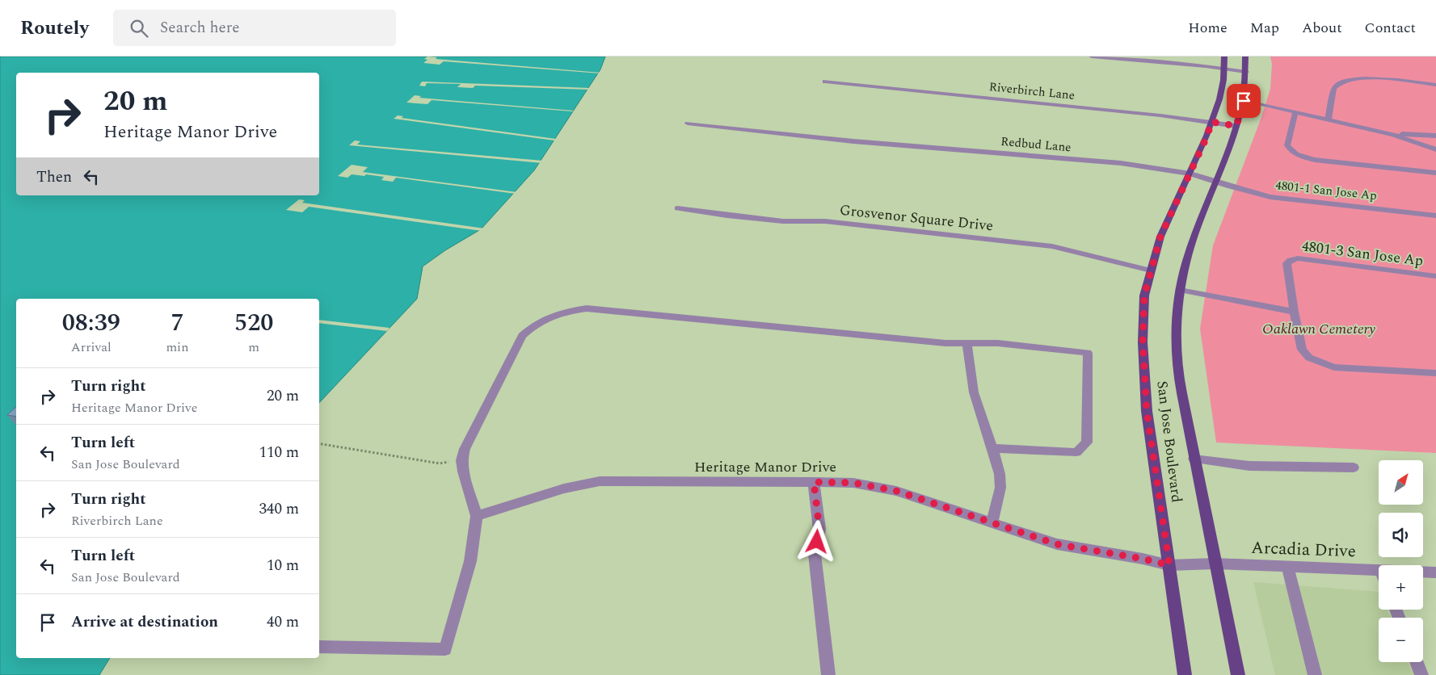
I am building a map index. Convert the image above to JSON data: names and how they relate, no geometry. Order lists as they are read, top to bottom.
{
  "streets": {
    "main road": ["San Jose Boulevard"],
    "street": [
      "Riverbirch Lane",
      "Redbud Lane",
      "4801-1 San Jose Ap",
      "Grosvenor Square Drive",
      "4801-3 San Jose Ap",
      "Heritage Manor Drive",
      "Arcadia Drive"
    ]
  },
  "crossings": [
    ["Riverbirch Lane", "San Jose Boulevard"],
    ["Redbud Lane", "4801-1 San Jose Ap"],
    ["Redbud Lane", "San Jose Boulevard"],
    ["4801-1 San Jose Ap", "San Jose Boulevard"],
    ["Grosvenor Square Drive", "San Jose Boulevard"],
    ["San Jose Boulevard", "Heritage Manor Drive"],
    ["San Jose Boulevard", "Arcadia Drive"],
    ["Heritage Manor Drive", "Arcadia Drive"]
  ],
  "parks": ["Oaklawn Cemetery"],
  "north": "top right",
  "page": {
    "header": "Routely",
    "search": "Search here",
    "nav": [
      "Home",
      "Map",
      "About",
      "Contact"
    ],
    "turn": ["20 m", "Heritage Manor Drive"],
    "then": "Then",
    "eta": [
      "08:39",
      "Arrival",
      "7",
      "min",
      "520",
      "m"
    ],
    "list": [
      {
        "name": "Turn right",
        "note": "Heritage Manor Drive",
        "value": "20 m"
      },
      {
        "name": "Turn left",
        "note": "San Jose Boulevard",
        "value": "110 m"
      },
      {
        "name": "Turn right",
        "note": "Riverbirch Lane",
        "value": "340 m"
      },
      {
        "name": "Turn left",
        "note": "San Jose Boulevard",
        "value": "10 m"
      },
      {
        "name": "Arrive at destination",
        "value": "40 m"
      }
    ],
    "map_buttons": ["+", "−"]
  }
}
